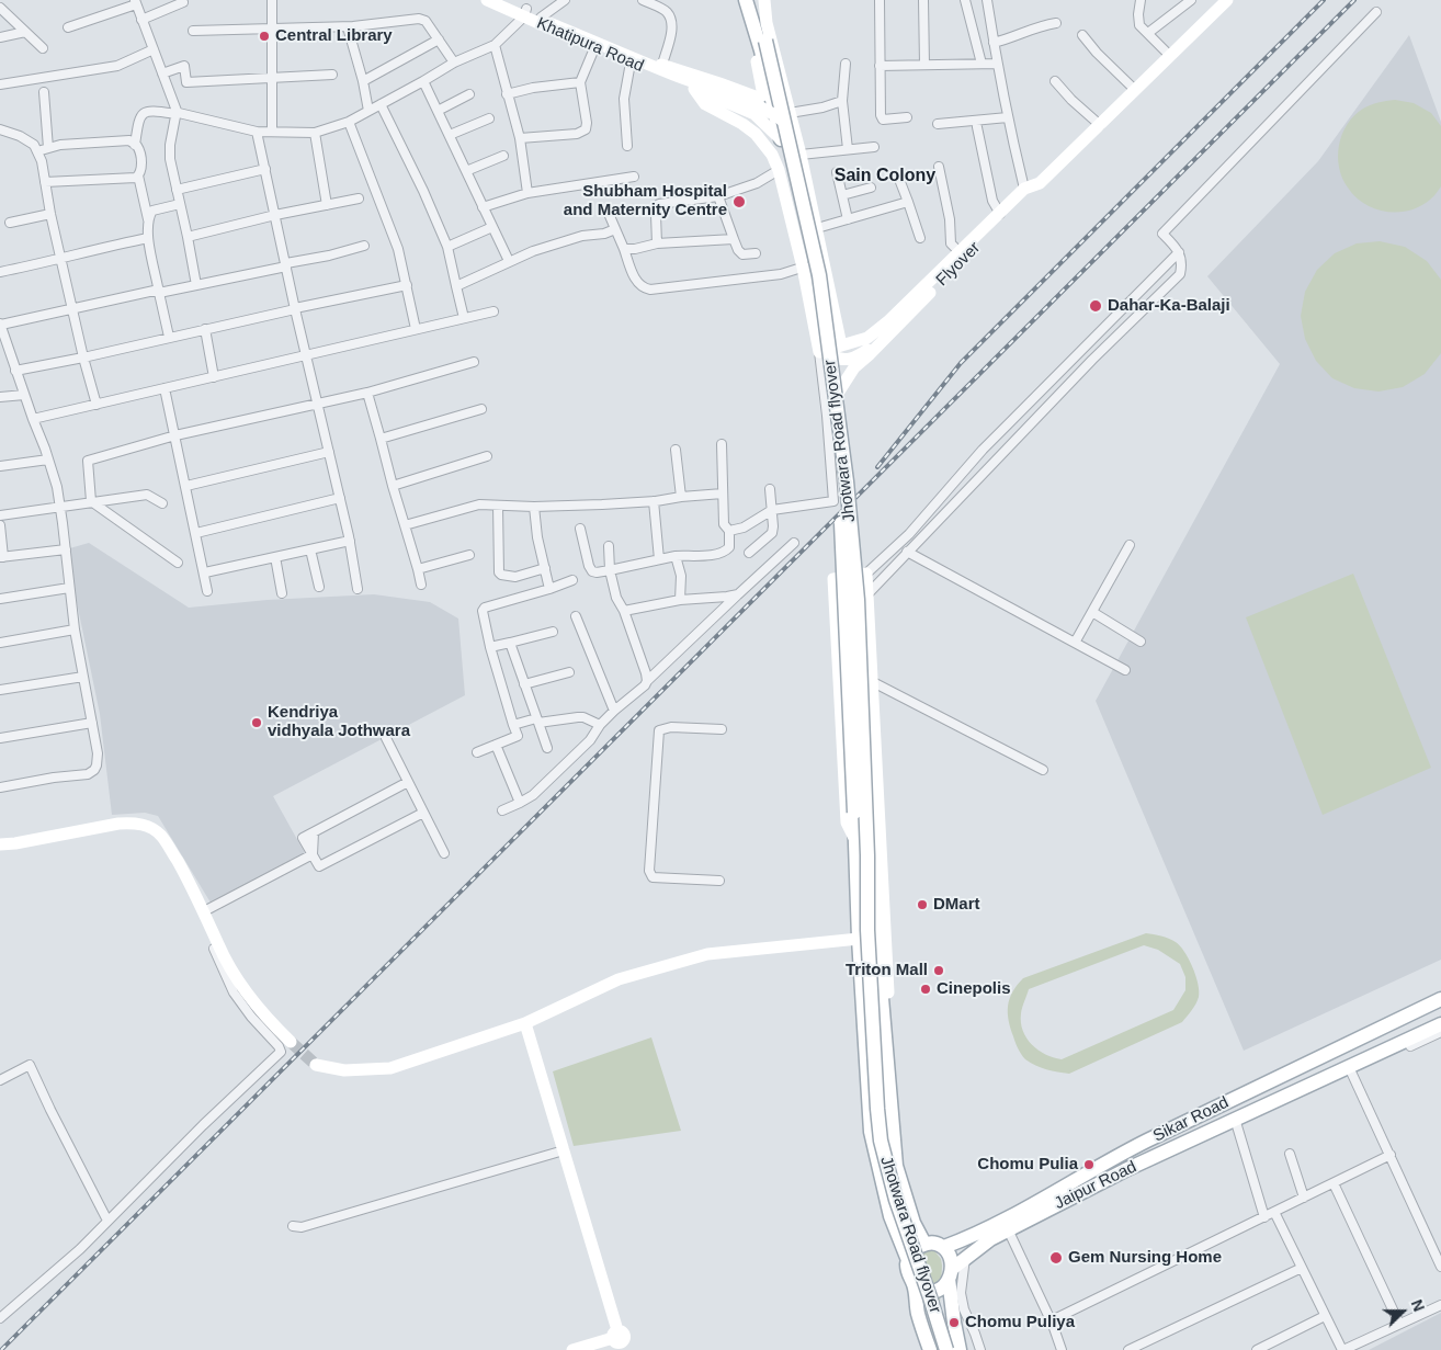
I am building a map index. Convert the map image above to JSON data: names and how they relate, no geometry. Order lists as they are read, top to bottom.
{
  "streets": {
    "main road": ["Jhotwara Road flyover", "Sikar Road", "Jaipur Road"],
    "street": ["Khatipura Road", "Flyover"]
  },
  "crossings": [
    ["Khatipura Road", "Jhotwara Road flyover"],
    ["Flyover", "Jhotwara Road flyover"],
    ["Jhotwara Road flyover", "Sikar Road"]
  ],
  "districts": ["Sain Colony"],
  "places": [
    "Central Library",
    "Shubham Hospital and Maternity Centre",
    "Dahar-Ka-Balaji",
    "Kendriya vidhyala Jothwara",
    "DMart",
    "Triton Mall",
    "Cinepolis",
    "Chomu Pulia",
    "Gem Nursing Home",
    "Chomu Puliya"
  ],
  "north": "right"
}
